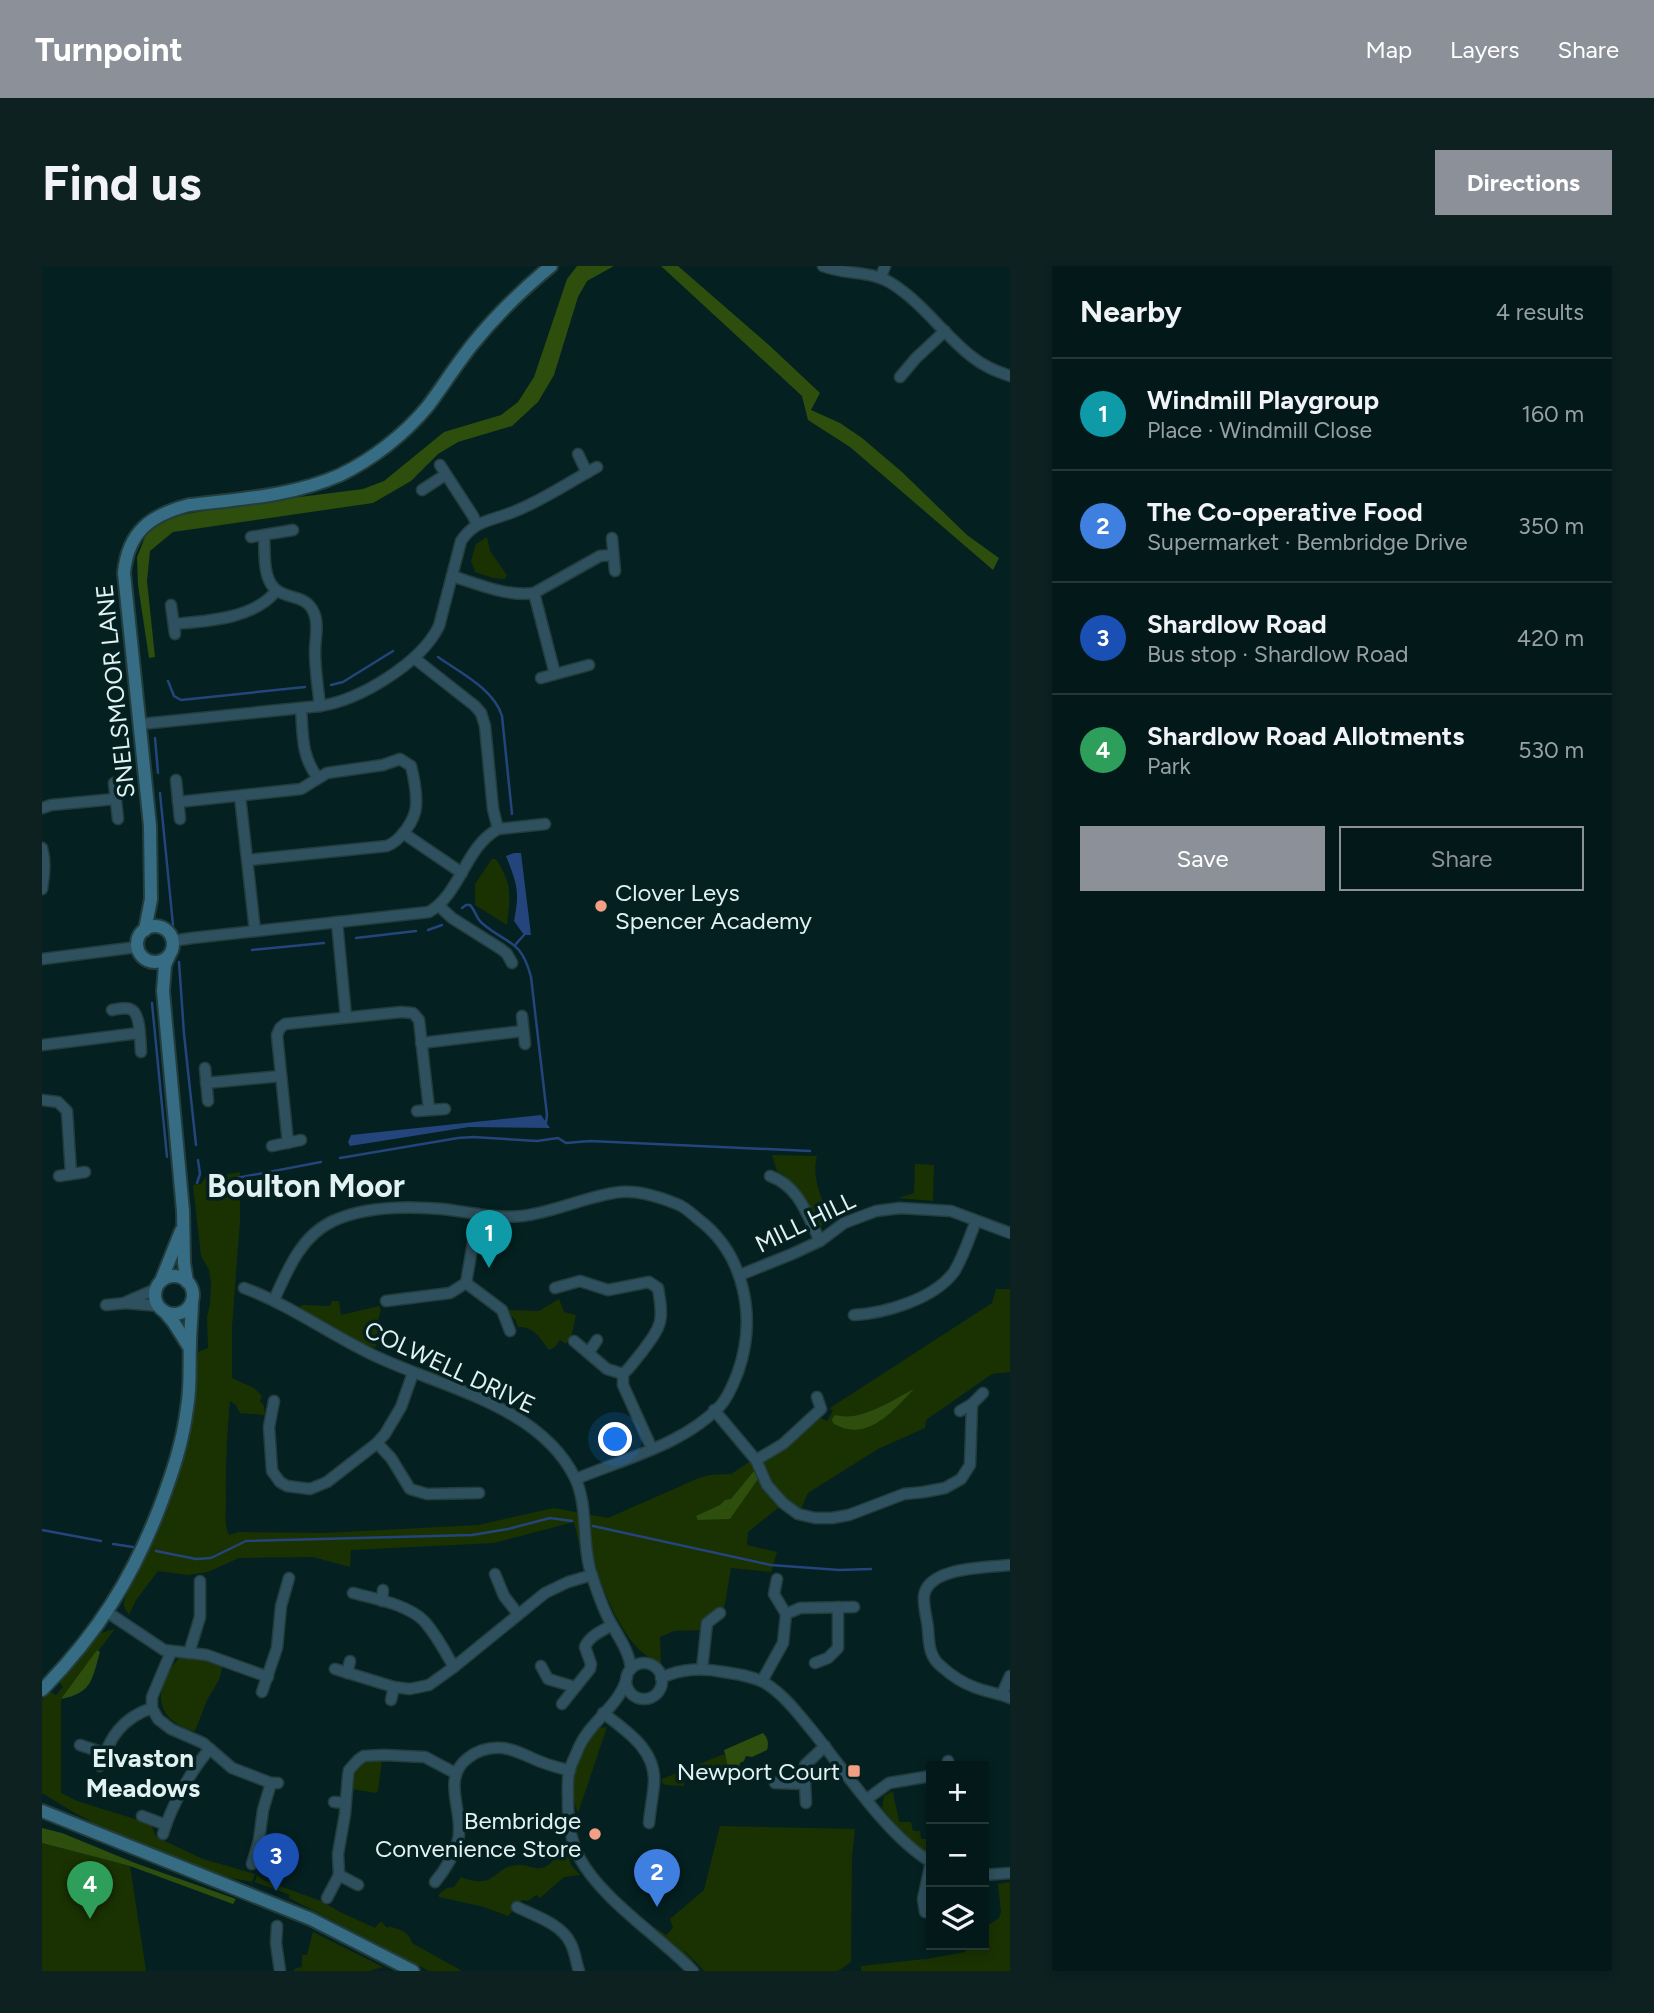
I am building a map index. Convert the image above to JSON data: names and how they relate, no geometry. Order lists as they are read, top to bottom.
{
  "streets": {
    "street": ["SNELSMOOR LANE", "MILL HILL", "COLWELL DRIVE"]
  },
  "districts": ["Boulton Moor", "Elvaston Meadows"],
  "places": {
    "other": ["Clover Leys Spencer Academy", "Bembridge Convenience Store"],
    "transit": ["Newport Court"]
  },
  "page": {
    "header": "Turnpoint",
    "nav": ["Map", "Layers", "Share"],
    "buttons": [
      "Directions",
      ["Save", "Share"]
    ],
    "title": "Find us",
    "heading": ["Nearby", "4 results"],
    "list": [
      {
        "mark": "1",
        "name": "Windmill Playgroup",
        "note": "Place · Windmill Close",
        "value": "160 m"
      },
      {
        "mark": "2",
        "name": "The Co-operative Food",
        "note": "Supermarket · Bembridge Drive",
        "value": "350 m"
      },
      {
        "mark": "3",
        "name": "Shardlow Road",
        "note": "Bus stop · Shardlow Road",
        "value": "420 m"
      },
      {
        "mark": "4",
        "name": "Shardlow Road Allotments",
        "note": "Park",
        "value": "530 m"
      }
    ],
    "pins": [
      "1",
      "3",
      "2",
      "4"
    ],
    "map_buttons": ["+", "−"]
  }
}
